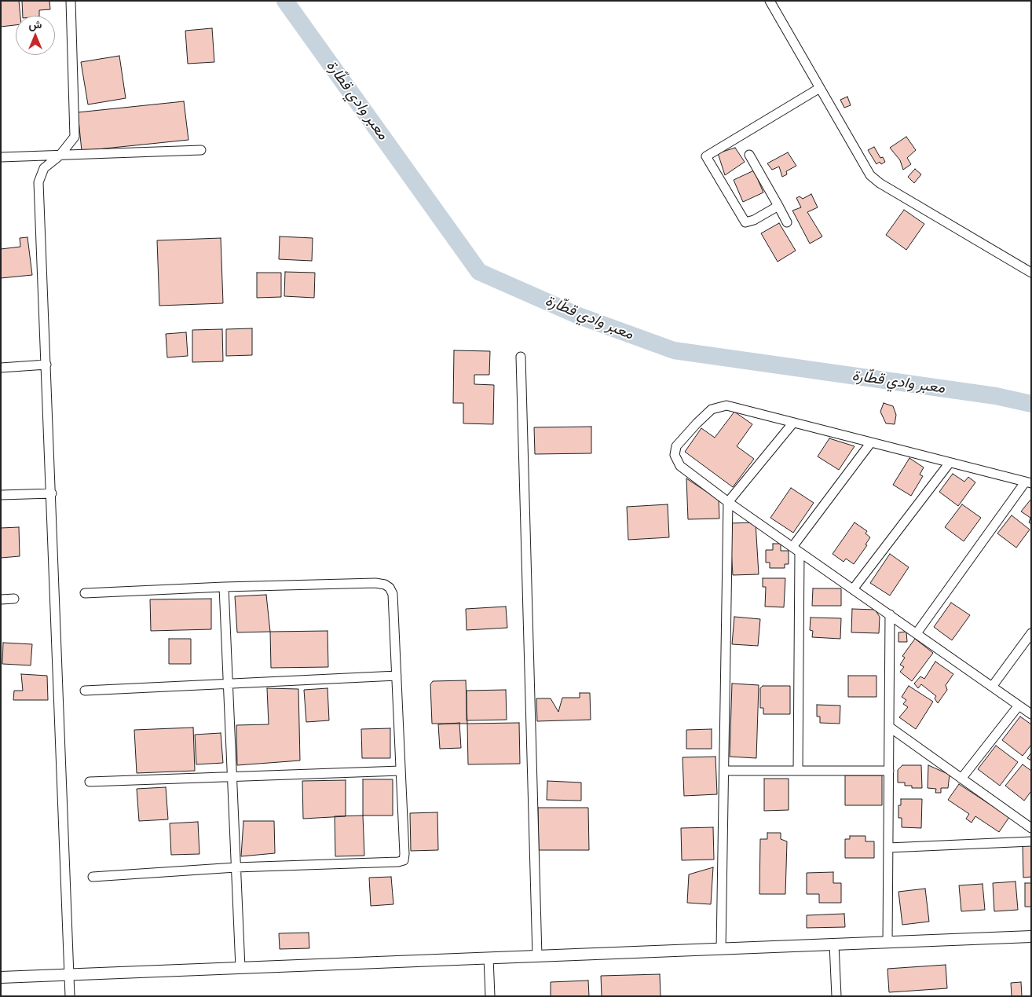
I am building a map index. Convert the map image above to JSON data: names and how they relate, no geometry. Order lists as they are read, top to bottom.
{
  "water": ["معبر وادي قطّارة"],
  "north": "top"
}
